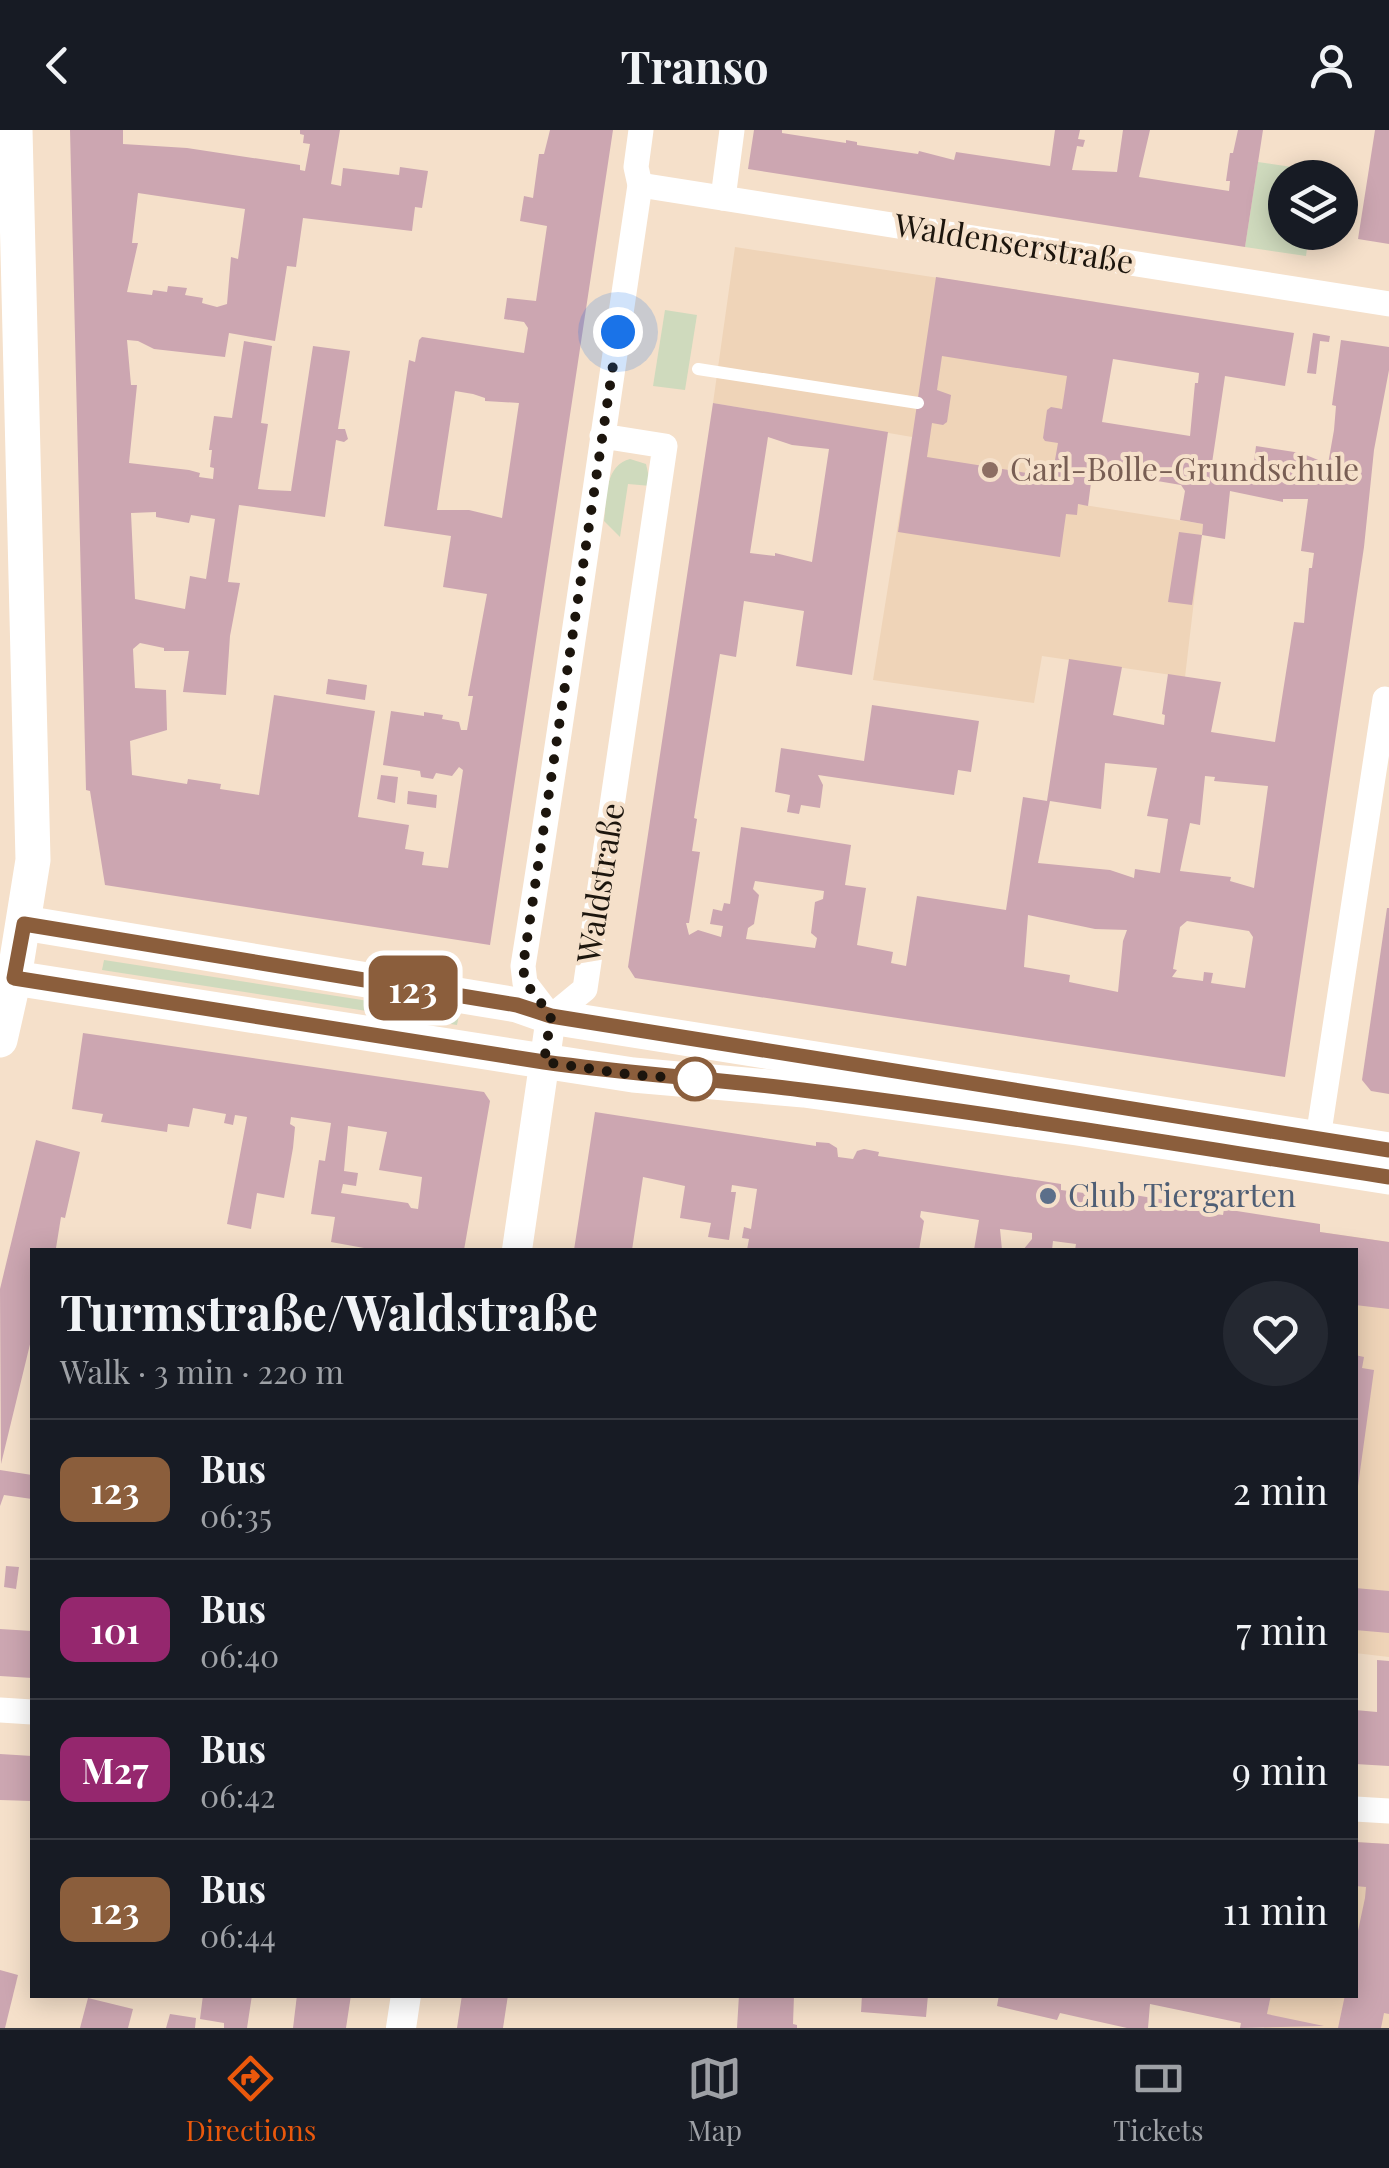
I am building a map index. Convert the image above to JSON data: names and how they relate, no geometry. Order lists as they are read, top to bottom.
{
  "streets": {
    "street": ["Waldenserstraße", "Waldstraße"]
  },
  "crossings": [
    ["Waldenserstraße", "Waldstraße"]
  ],
  "places": ["Carl-Bolle-Grundschule", "Club Tiergarten"],
  "lines": ["bus line 123"],
  "page": {
    "header": "Transo",
    "on_map": "123",
    "heading": ["Turmstraße/Waldstraße", "Walk · 3 min · 220 m"],
    "list": [
      {
        "mark": "123",
        "name": "Bus",
        "note": "06:35",
        "value": "2 min"
      },
      {
        "mark": "101",
        "name": "Bus",
        "note": "06:40",
        "value": "7 min"
      },
      {
        "mark": "M27",
        "name": "Bus",
        "note": "06:42",
        "value": "9 min"
      },
      {
        "mark": "123",
        "name": "Bus",
        "note": "06:44",
        "value": "11 min"
      }
    ],
    "tabs": ["Directions", "Map", "Tickets"]
  }
}
